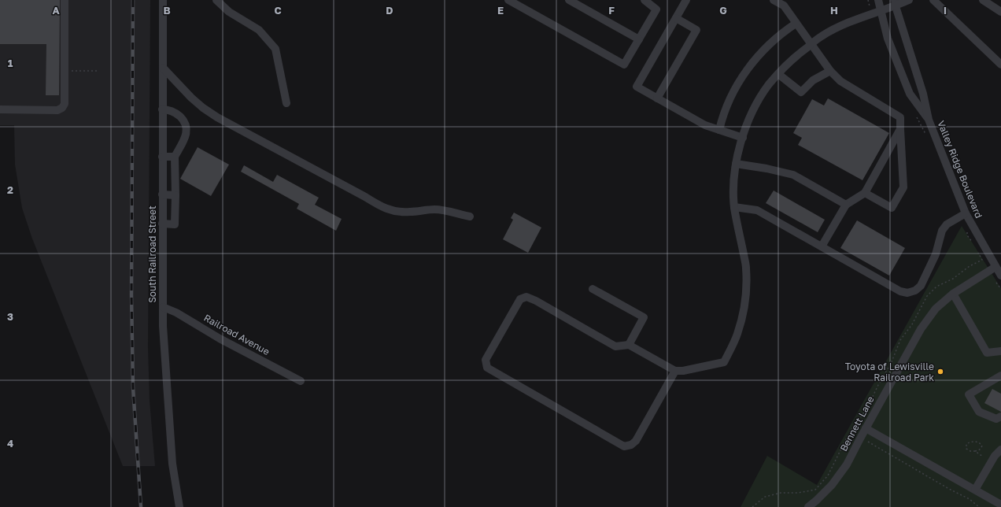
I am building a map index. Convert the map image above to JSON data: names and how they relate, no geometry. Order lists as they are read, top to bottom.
{
  "streets": {
    "street": [
      "Valley Ridge Boulevard",
      "South Railroad Street",
      "Railroad Avenue",
      "Bennett Lane"
    ]
  },
  "crossings": [
    ["Valley Ridge Boulevard", "Bennett Lane"],
    ["South Railroad Street", "Railroad Avenue"]
  ],
  "places": ["Toyota of Lewisville Railroad Park"],
  "grid": {
    "columns": [
      "A",
      "B",
      "C",
      "D",
      "E",
      "F",
      "G",
      "H",
      "I"
    ],
    "rows": [
      "1",
      "2",
      "3",
      "4"
    ]
  }
}
